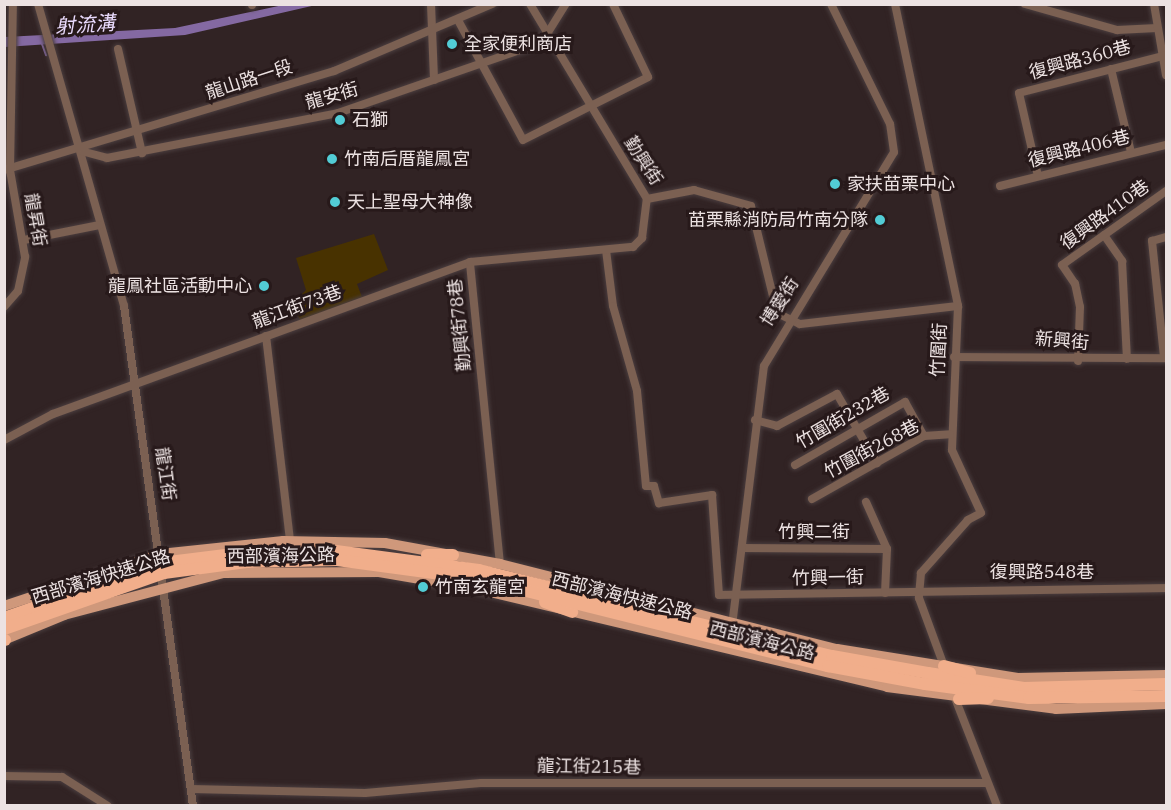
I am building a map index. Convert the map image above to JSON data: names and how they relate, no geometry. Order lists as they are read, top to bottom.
{
  "streets": {
    "highway": ["西部濱海快速公路"],
    "main road": ["西部濱海公路"],
    "street": [
      "復興路360巷",
      "龍山路一段",
      "龍安街",
      "復興路406巷",
      "勤興街",
      "復興路410巷",
      "龍昇街",
      "博愛街",
      "龍江街73巷",
      "勤興街78巷",
      "新興街",
      "竹圍街",
      "竹圍街232巷",
      "竹圍街268巷",
      "龍江街",
      "竹興二街",
      "復興路548巷",
      "竹興一街",
      "龍江街215巷"
    ]
  },
  "crossings": [
    ["復興路360巷", "復興路406巷"],
    ["龍山路一段", "龍安街"],
    ["龍山路一段", "龍昇街"],
    ["龍山路一段", "龍江街"],
    ["龍安街", "勤興街"],
    ["龍安街", "龍江街"],
    ["勤興街", "博愛街"],
    ["勤興街", "勤興街78巷"],
    ["復興路410巷", "新興街"],
    ["博愛街", "竹興二街"],
    ["博愛街", "西部濱海公路"],
    ["博愛街", "西部濱海快速公路"],
    ["博愛街", "竹興一街"],
    ["龍江街73巷", "勤興街78巷"],
    ["龍江街73巷", "龍江街"],
    ["勤興街78巷", "西部濱海公路"],
    ["新興街", "竹圍街"],
    ["竹圍街", "竹圍街268巷"],
    ["竹圍街", "復興路548巷"],
    ["竹圍街", "竹興一街"],
    ["竹圍街232巷", "竹圍街268巷"],
    ["龍江街", "西部濱海公路"],
    ["龍江街", "西部濱海快速公路"],
    ["龍江街", "龍江街215巷"],
    ["竹興二街", "竹興一街"],
    ["西部濱海公路", "西部濱海快速公路"],
    ["復興路548巷", "竹興一街"]
  ],
  "water": ["射流溝"],
  "places": [
    "全家便利商店",
    "石獅",
    "竹南后厝龍鳳宮",
    "家扶苗栗中心",
    "天上聖母大神像",
    "苗栗縣消防局竹南分隊",
    "龍鳳社區活動中心",
    "竹南玄龍宮"
  ]
}
